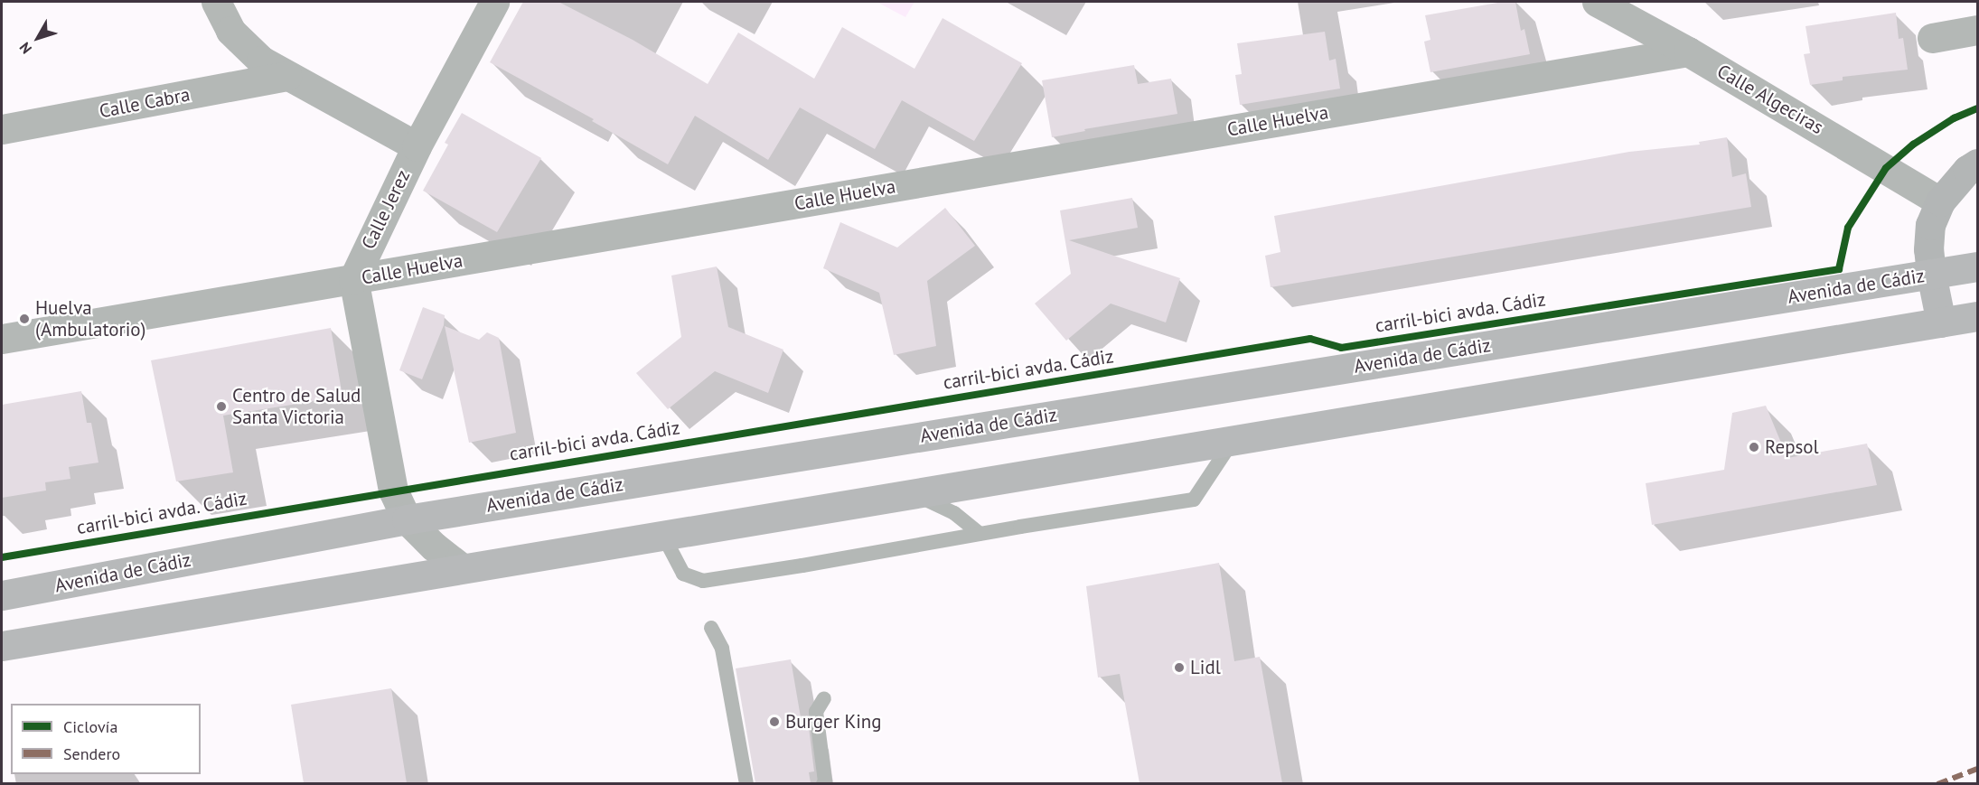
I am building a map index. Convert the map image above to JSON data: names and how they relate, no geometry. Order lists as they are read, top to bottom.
{
  "streets": {
    "main road": ["Avenida de Cádiz"],
    "street": [
      "Calle Algeciras",
      "Calle Cabra",
      "Calle Huelva",
      "Calle Jerez"
    ],
    "cycle path": ["carril-bici avda. Cádiz"]
  },
  "crossings": [
    ["Calle Algeciras", "Calle Huelva"],
    ["Calle Huelva", "Calle Jerez"]
  ],
  "places": [
    "Huelva (Ambulatorio)",
    "Centro de Salud Santa Victoria",
    "Repsol",
    "Lidl",
    "Burger King"
  ],
  "legend": ["Ciclovía", "Sendero"],
  "north": "bottom left"
}
